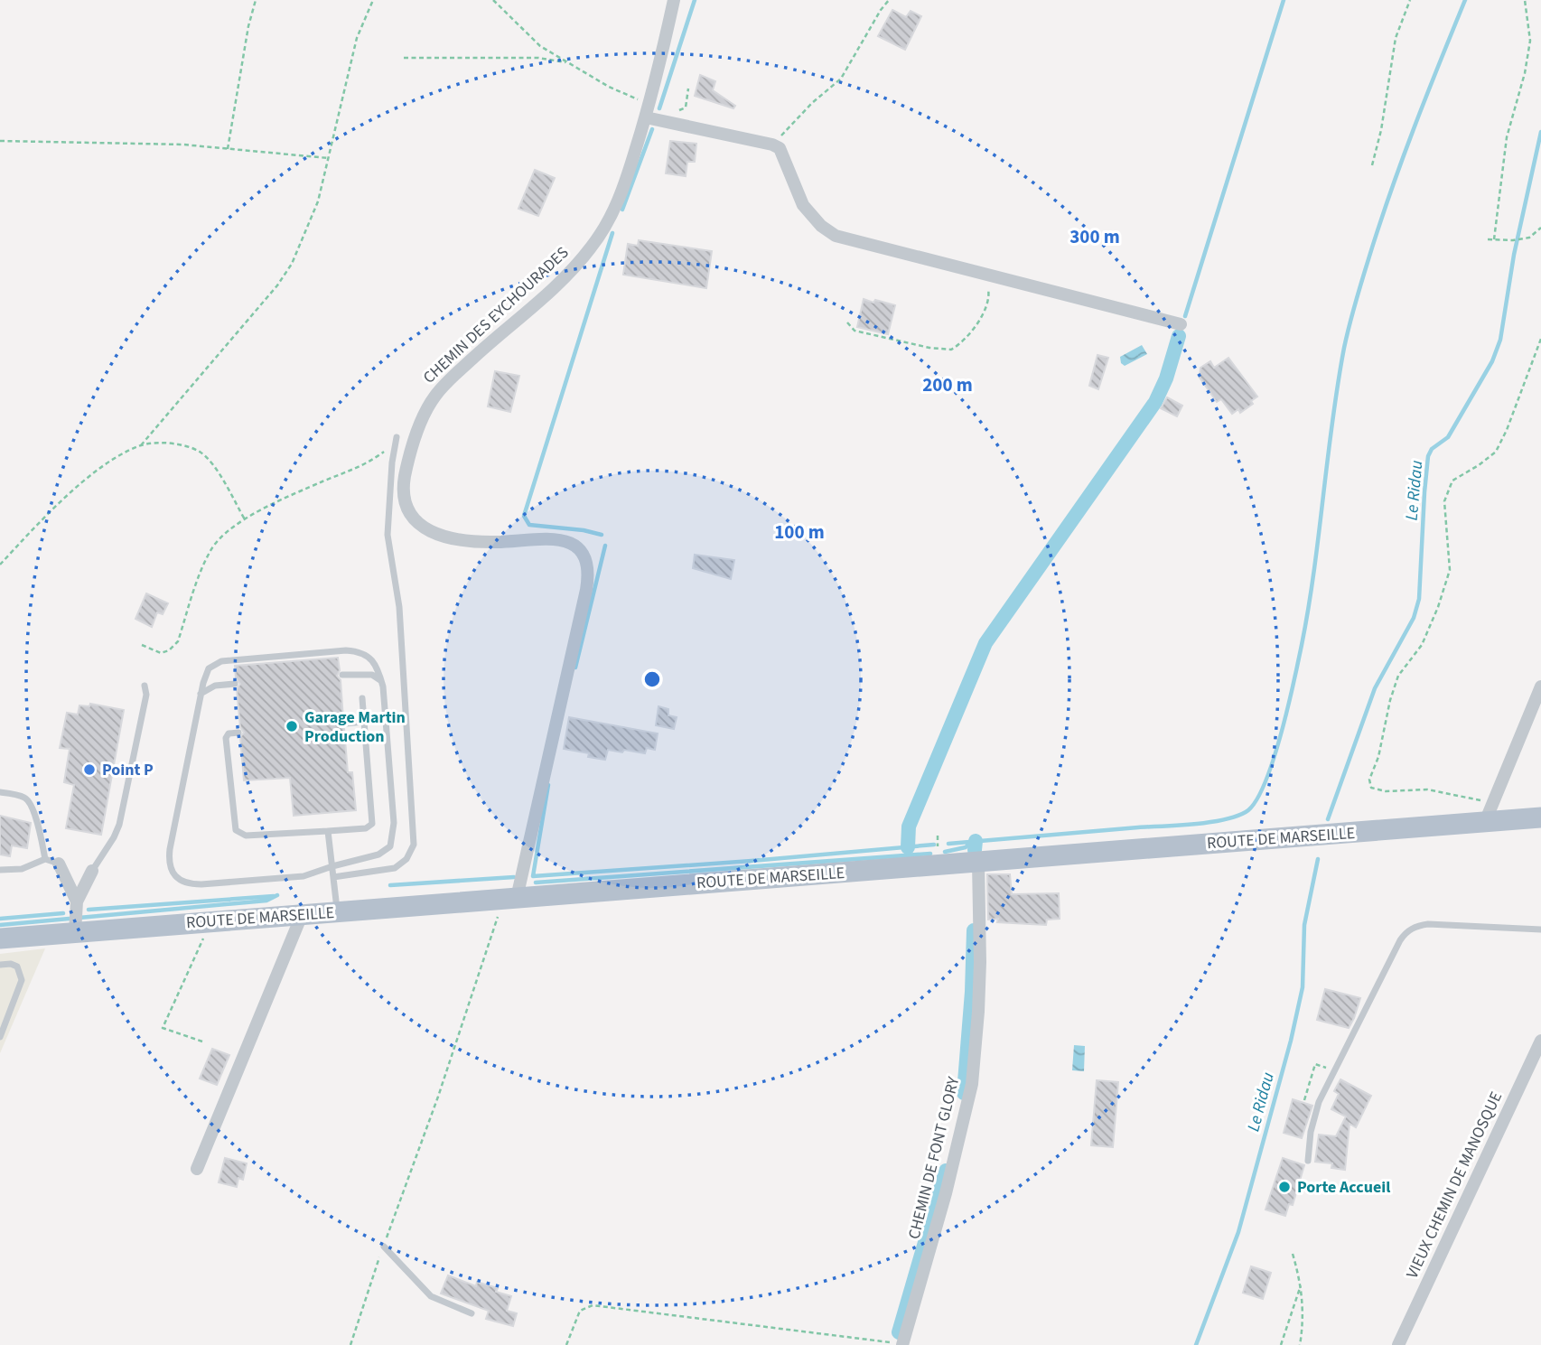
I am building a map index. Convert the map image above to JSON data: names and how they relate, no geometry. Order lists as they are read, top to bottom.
{
  "streets": {
    "main road": ["ROUTE DE MARSEILLE"],
    "street": ["CHEMIN DES EYCHOURADES", "CHEMIN DE FONT GLORY", "VIEUX CHEMIN DE MANOSQUE"]
  },
  "crossings": [
    ["CHEMIN DES EYCHOURADES", "ROUTE DE MARSEILLE"],
    ["ROUTE DE MARSEILLE", "CHEMIN DE FONT GLORY"]
  ],
  "water": ["Le Ridau"],
  "places": ["Garage Martin Production", "Point P", "Porte Accueil"],
  "rings": ["300 m", "200 m", "100 m"]
}
